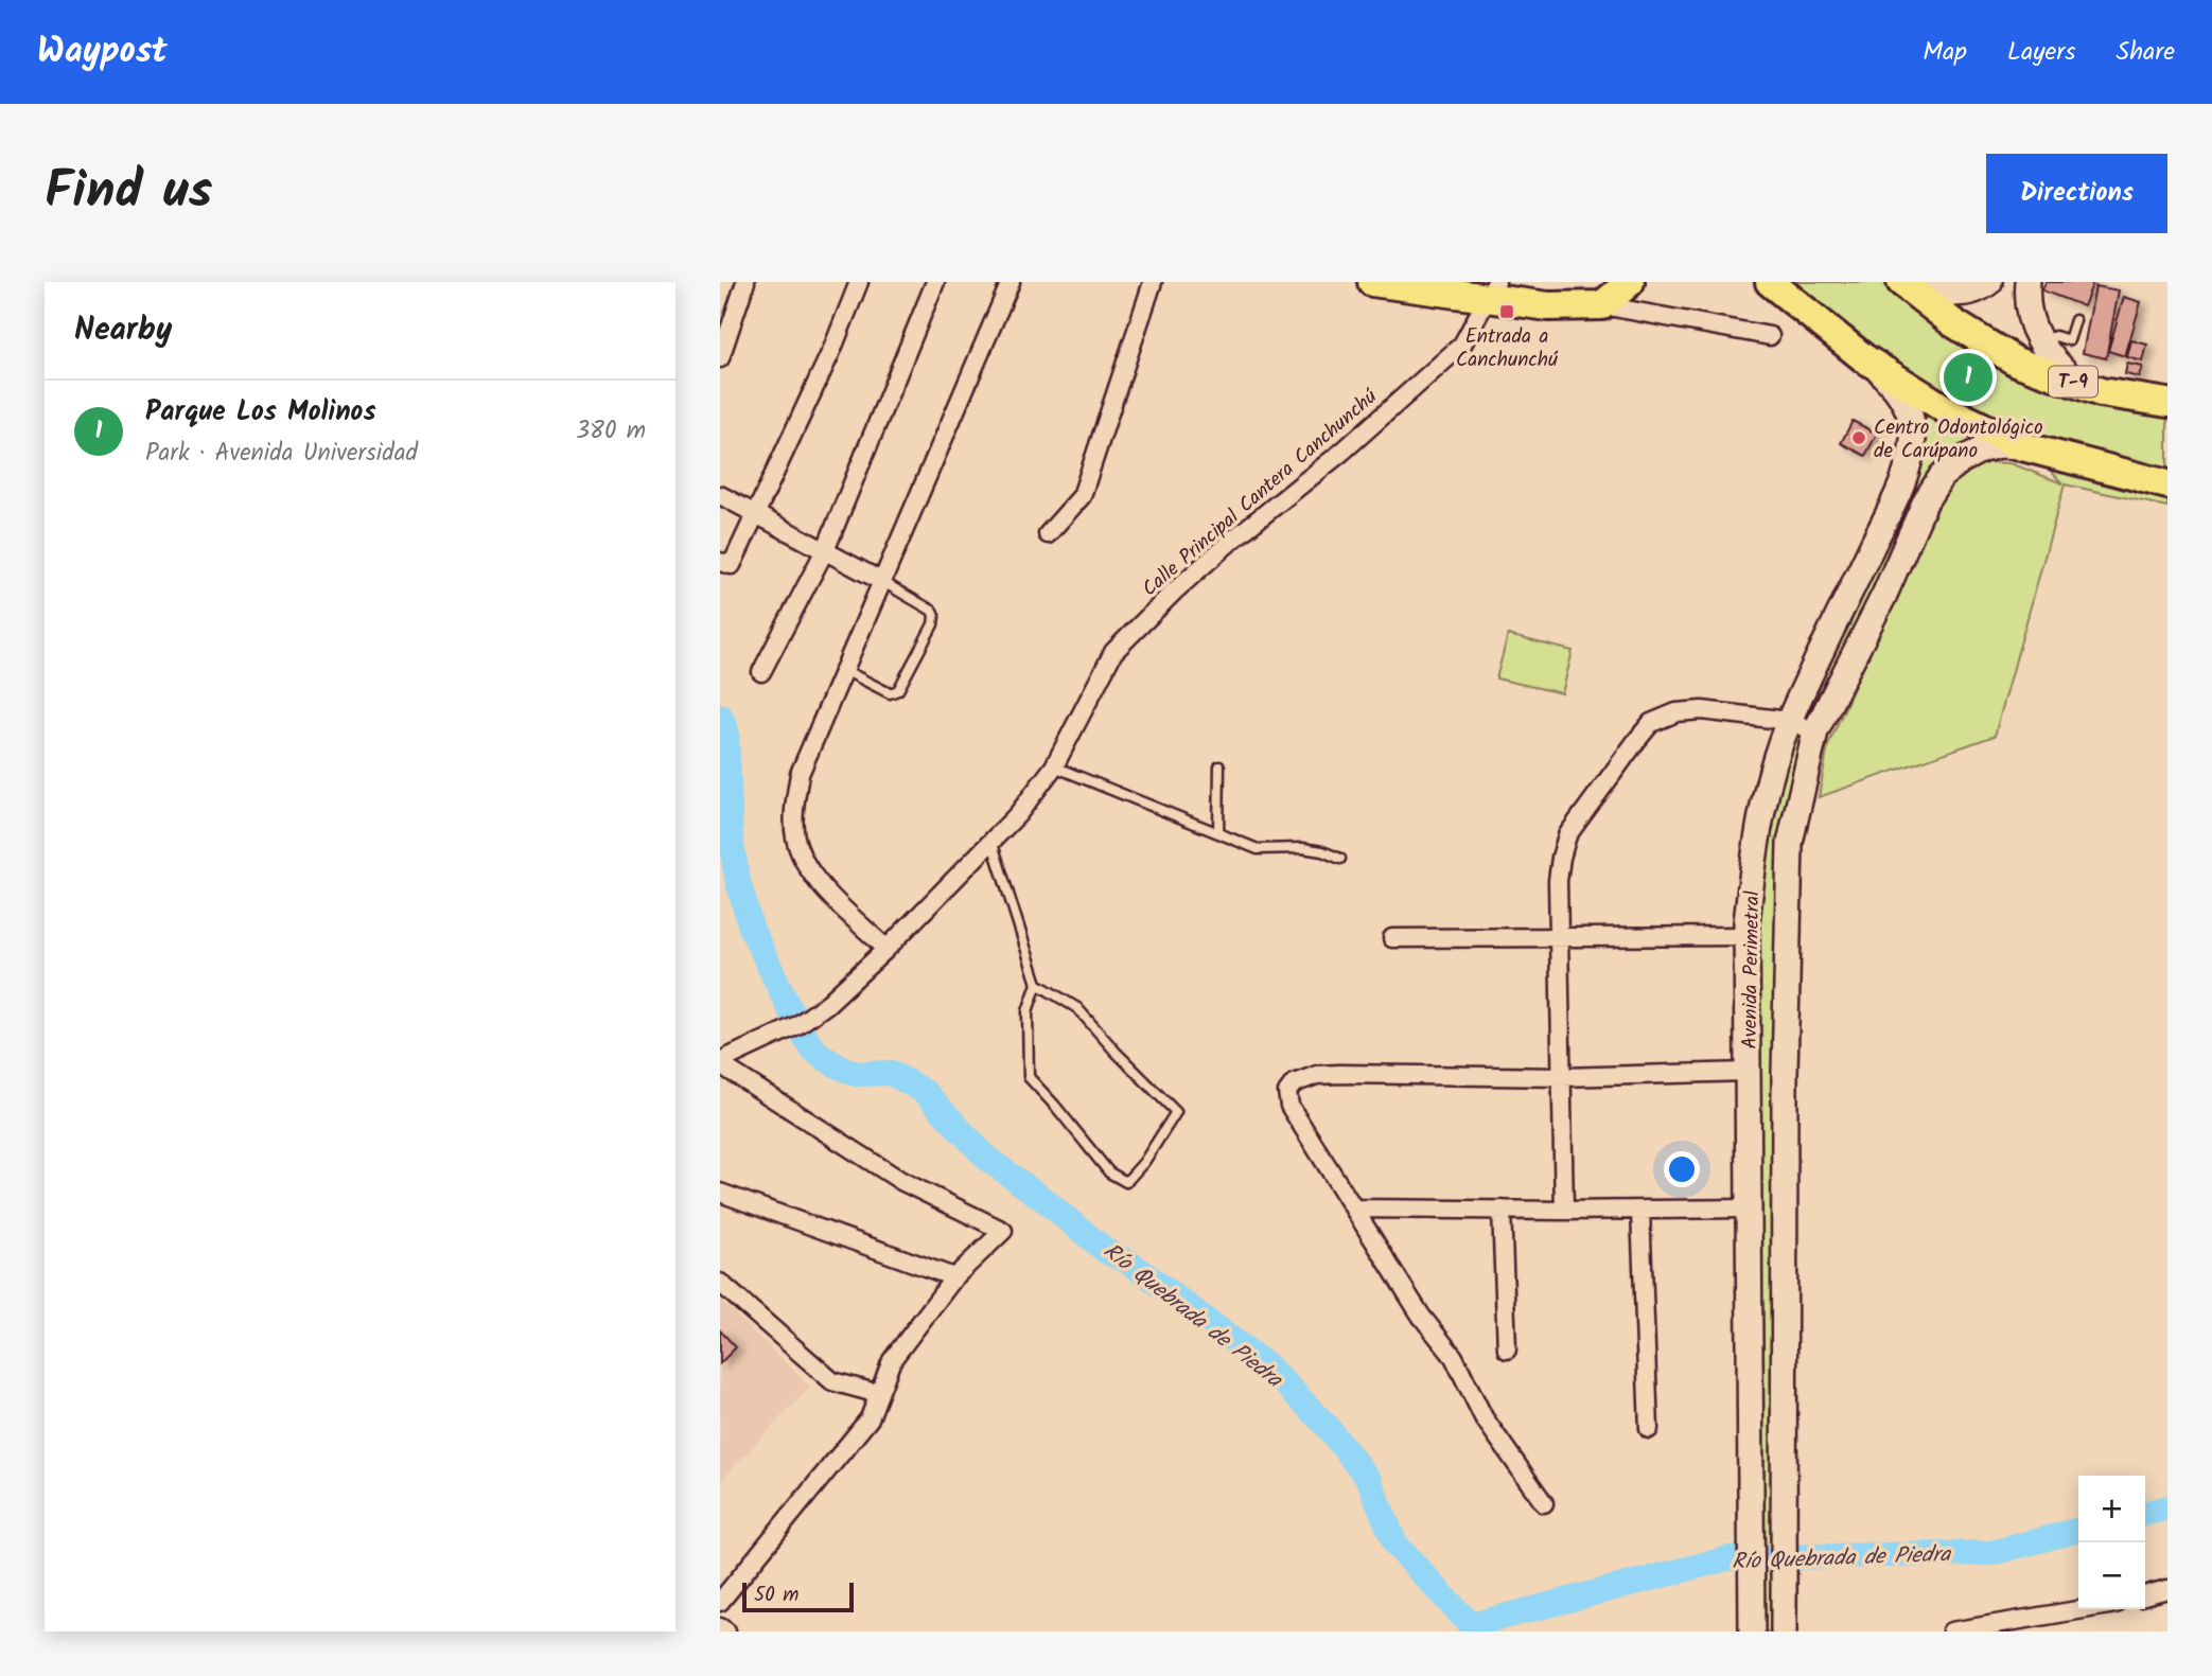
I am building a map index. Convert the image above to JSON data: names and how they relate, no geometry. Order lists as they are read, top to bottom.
{
  "streets": {
    "highway": ["T-9"],
    "main road": ["Avenida Perimetral"],
    "street": ["Calle Principal Cantera Canchunchú"]
  },
  "water": ["Río Quebrada de Piedra"],
  "places": {
    "transit": ["Entrada a Canchunchú"],
    "other": ["Centro Odontológico de Carúpano"]
  },
  "scale_bar": "50 m",
  "page": {
    "header": "Waypost",
    "nav": ["Map", "Layers", "Share"],
    "title": "Find us",
    "buttons": "Directions",
    "heading": "Nearby",
    "pins": "1",
    "list": [
      {
        "mark": "1",
        "name": "Parque Los Molinos",
        "note": "Park · Avenida Universidad",
        "value": "380 m"
      }
    ],
    "map_buttons": ["+", "−"],
    "scale": "50 m"
  }
}
